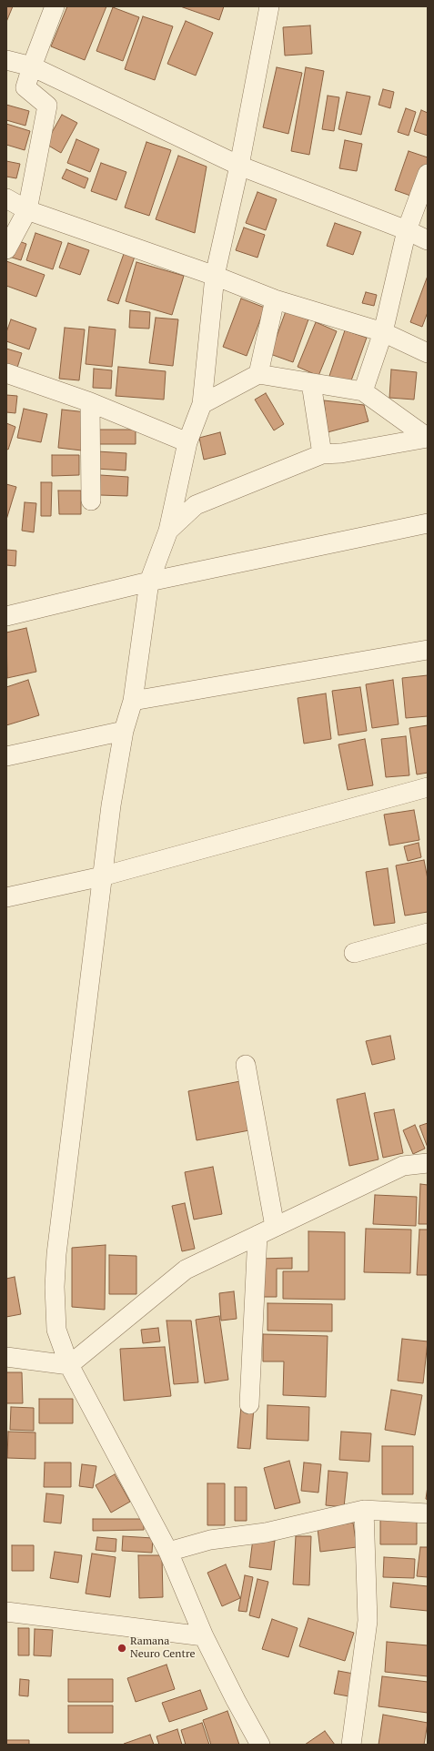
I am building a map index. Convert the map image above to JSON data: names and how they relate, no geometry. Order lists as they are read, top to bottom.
{
  "places": ["Ramana Neuro Centre"]
}
